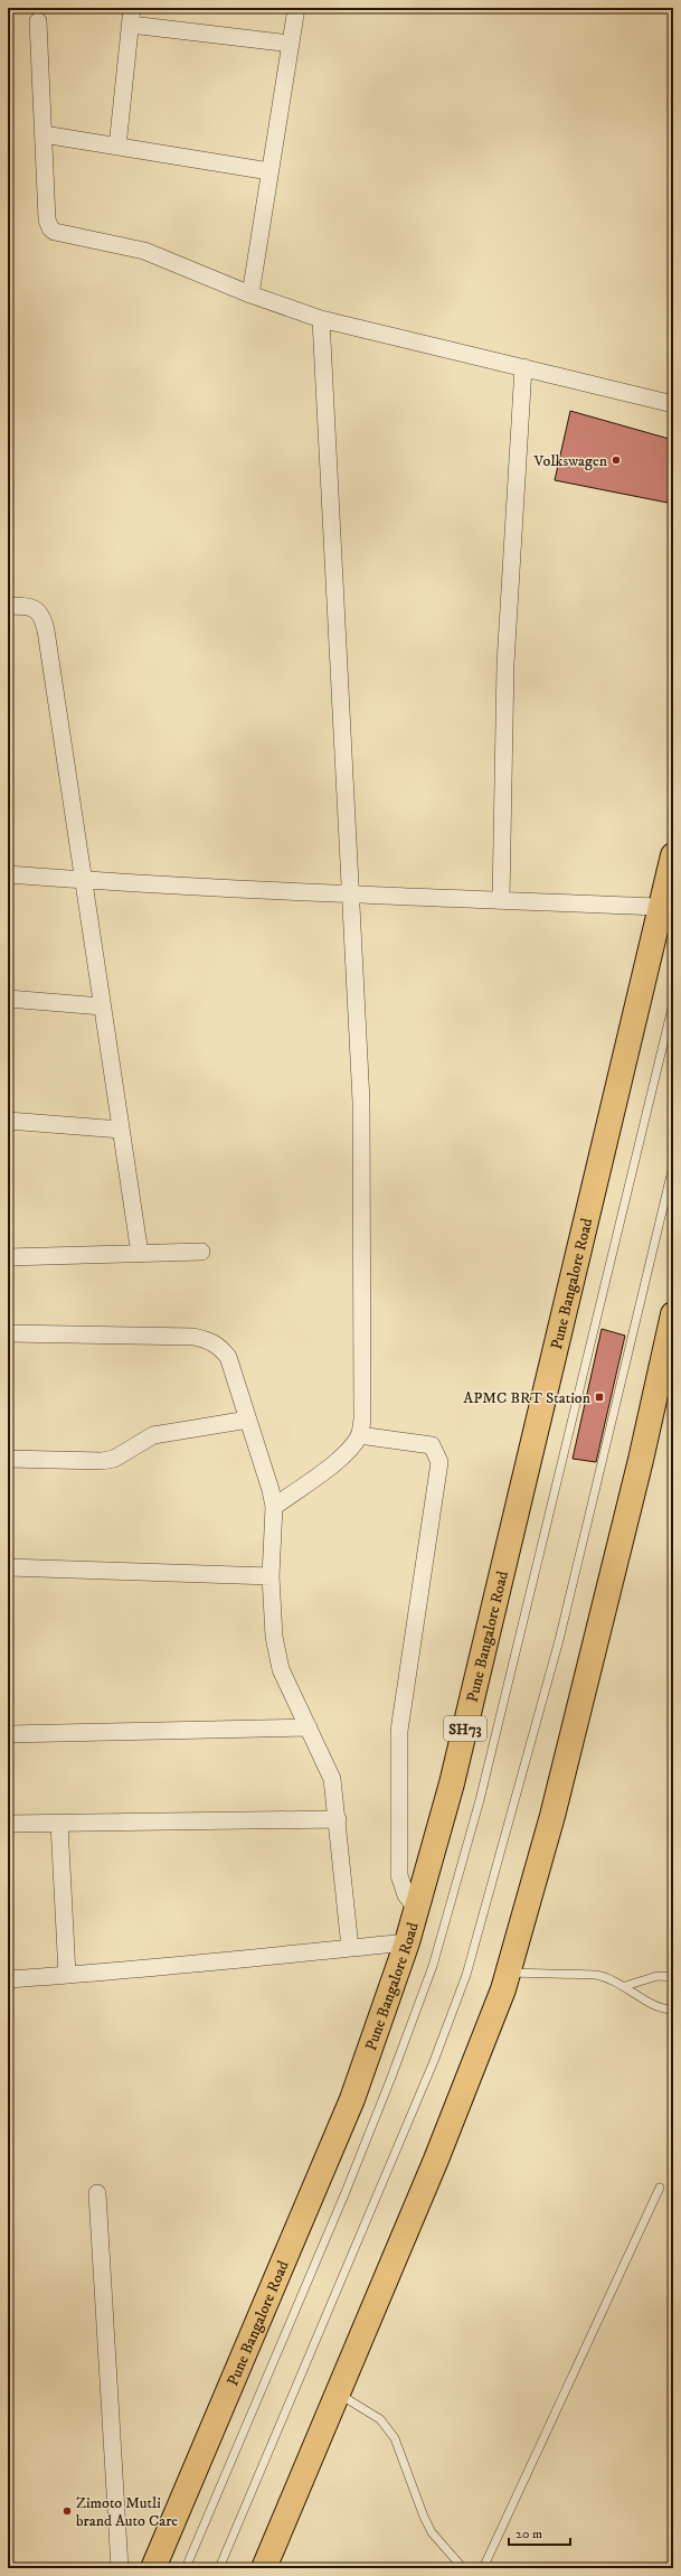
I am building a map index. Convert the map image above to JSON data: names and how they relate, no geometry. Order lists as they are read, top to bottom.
{
  "streets": {
    "main road": ["Pune Bangalore Road", "SH73"]
  },
  "places": {
    "other": ["Volkswagen", "Zimoto Mutli brand Auto Care"],
    "transit": ["APMC BRT Station"]
  },
  "scale_bar": "20 m"
}
